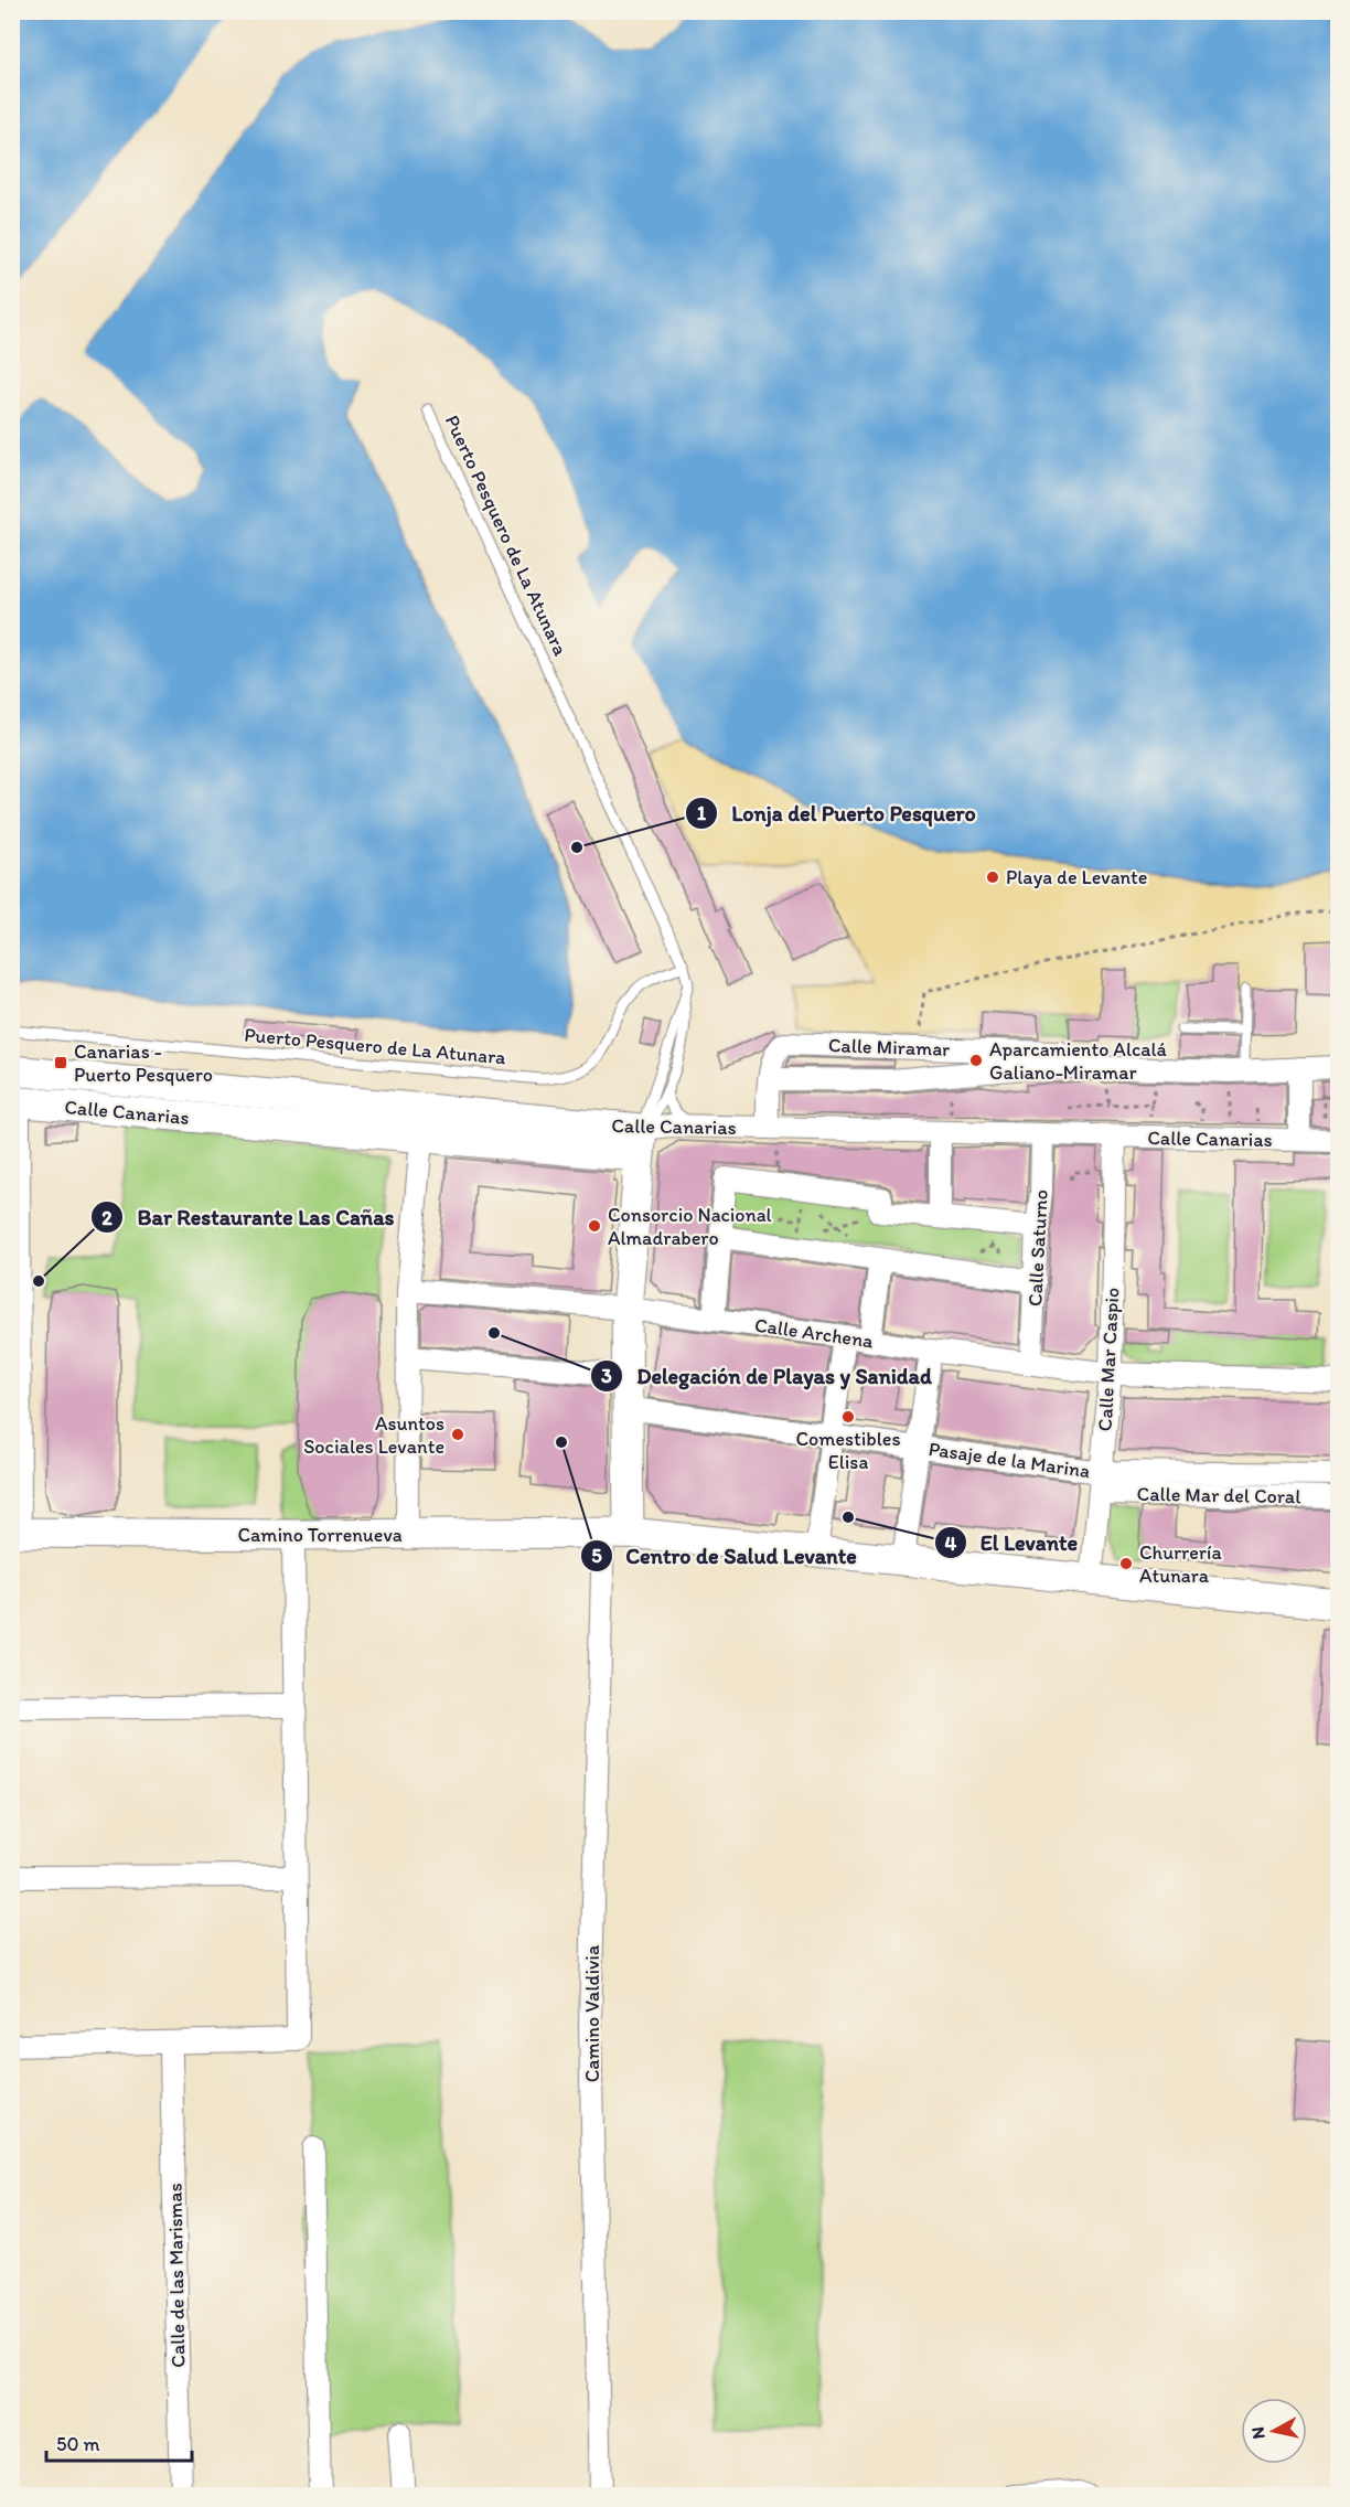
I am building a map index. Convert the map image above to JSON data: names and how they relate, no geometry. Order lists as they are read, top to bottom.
{
  "streets": {
    "main road": ["Calle Canarias", "Camino Torrenueva"],
    "street": [
      "Calle Miramar",
      "Calle Saturno",
      "Calle Archena",
      "Calle Mar Caspio",
      "Pasaje de la Marina",
      "Calle Mar del Coral",
      "Camino Valdivia",
      "Calle de las Marismas"
    ],
    "lane": ["Puerto Pesquero de La Atunara"]
  },
  "crossings": [
    ["Calle Miramar", "Calle Canarias"],
    ["Calle Canarias", "Calle Saturno"],
    ["Calle Canarias", "Calle Mar Caspio"],
    ["Calle Saturno", "Calle Archena"],
    ["Calle Archena", "Calle Mar Caspio"],
    ["Calle Mar Caspio", "Pasaje de la Marina"],
    ["Calle Mar Caspio", "Calle Mar del Coral"],
    ["Calle Mar Caspio", "Camino Torrenueva"],
    ["Pasaje de la Marina", "Calle Mar del Coral"],
    ["Camino Torrenueva", "Camino Valdivia"]
  ],
  "places": {
    "other": [
      "Lonja del Puerto Pesquero",
      "Playa de Levante",
      "Aparcamiento Alcalá Galiano-Miramar",
      "Consorcio Nacional Almadrabero",
      "Bar Restaurante Las Cañas",
      "Delegación de Playas y Sanidad",
      "Comestibles Elisa",
      "Asuntos Sociales Levante",
      "Centro de Salud Levante",
      "El Levante",
      "Churrería Atunara"
    ],
    "transit": ["Canarias - Puerto Pesquero"]
  },
  "scale_bar": "50 m",
  "north": "left"
}
